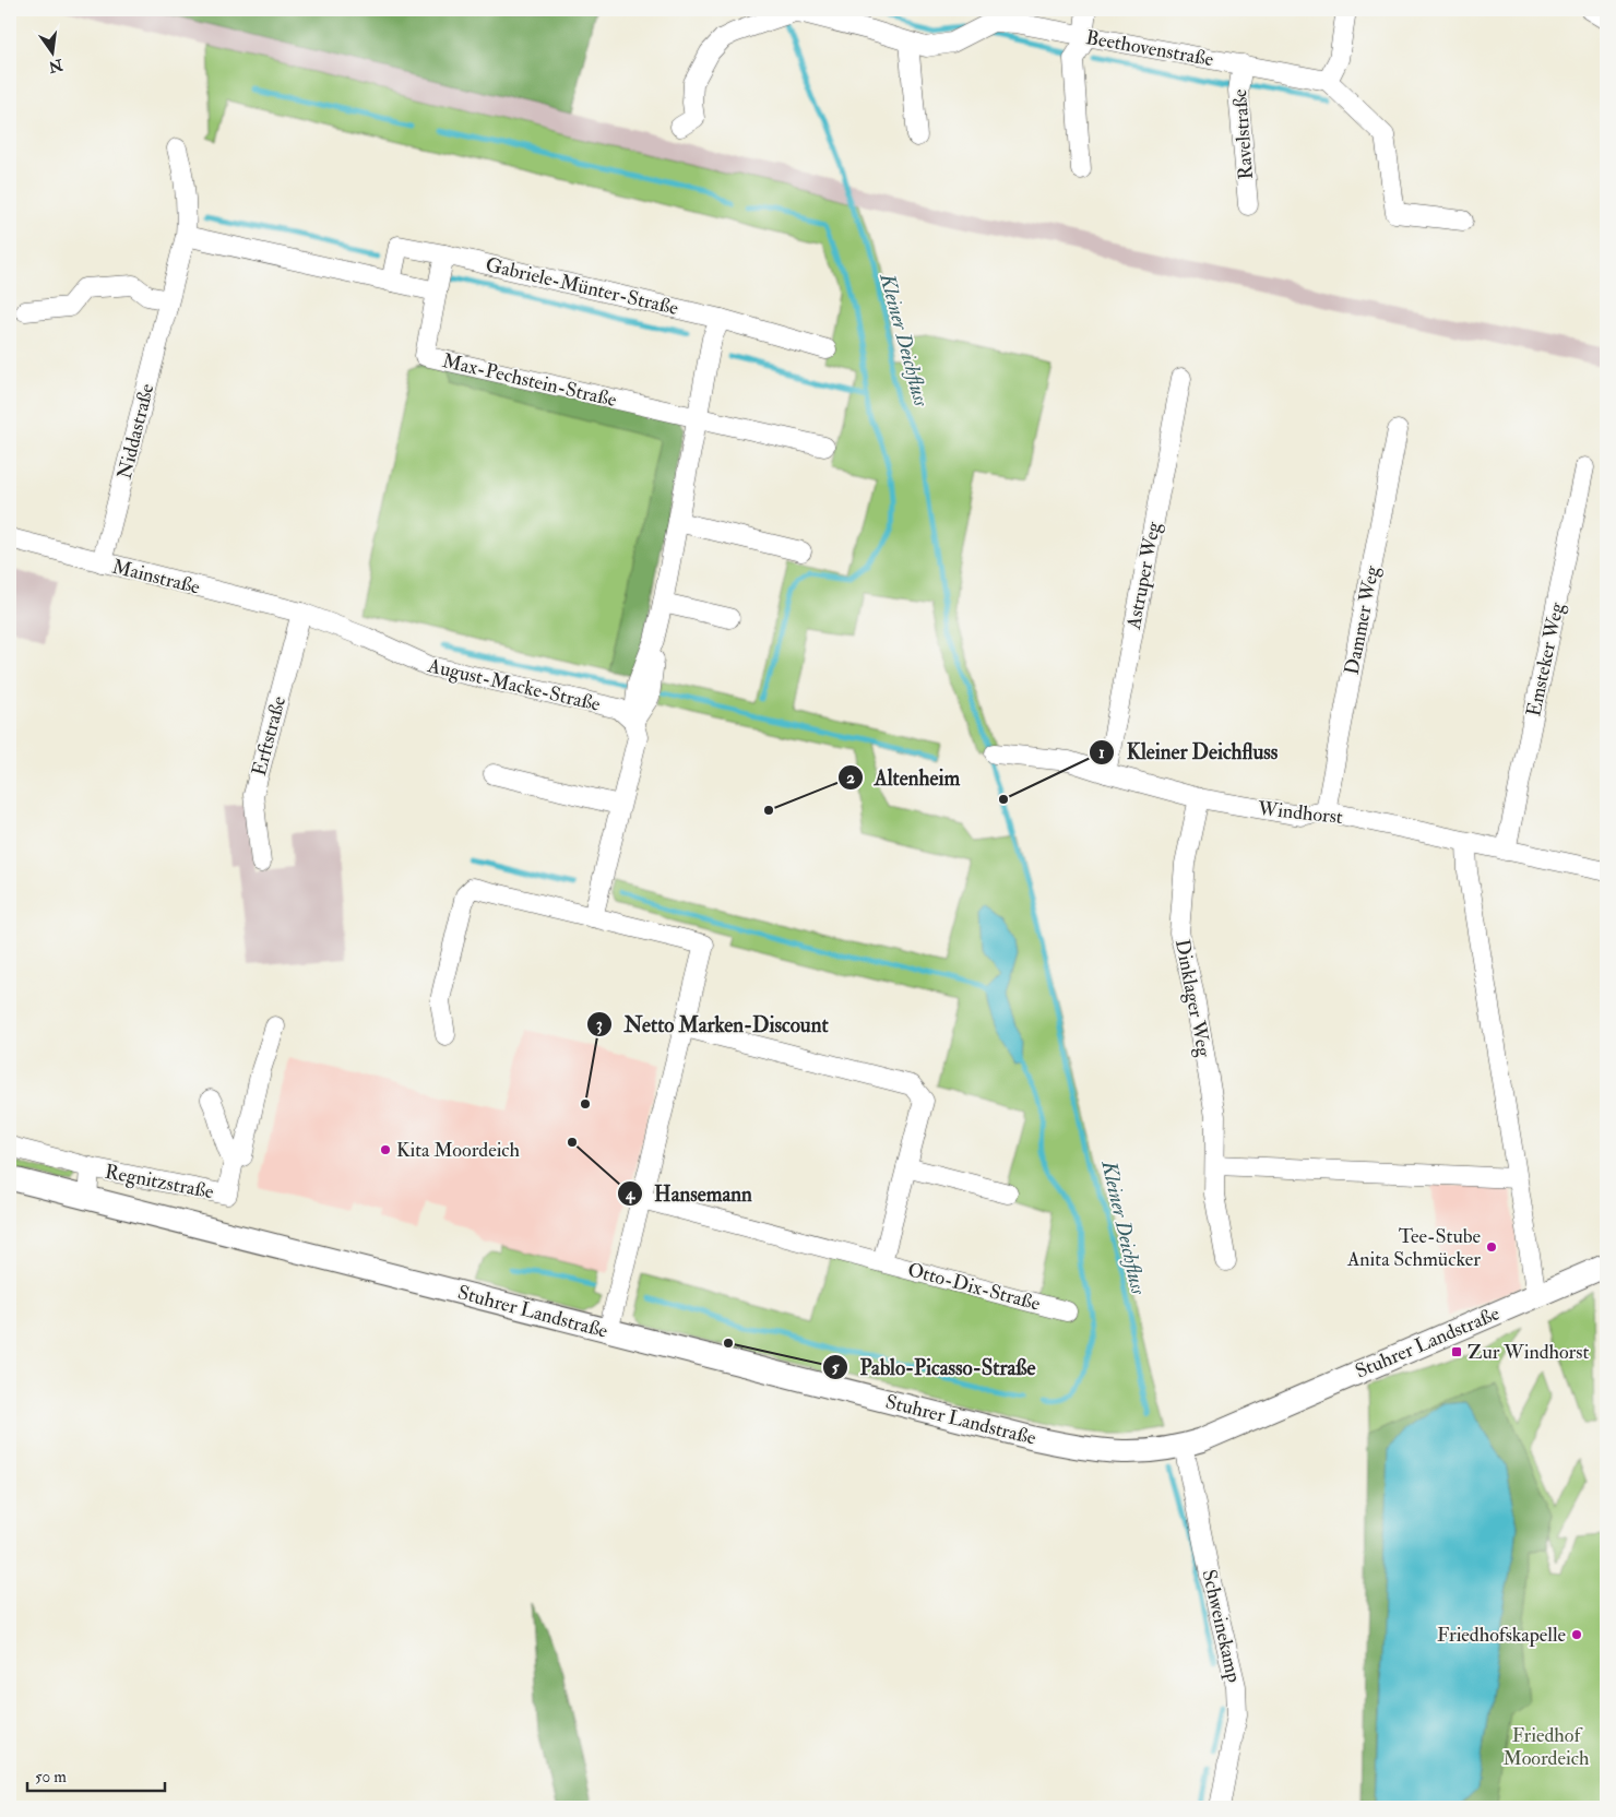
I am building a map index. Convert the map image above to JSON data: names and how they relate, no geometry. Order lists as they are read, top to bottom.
{
  "streets": {
    "main road": ["Stuhrer Landstraße"],
    "street": [
      "Beethovenstraße",
      "Ravelstraße",
      "Gabriele-Münter-Straße",
      "Max-Pechstein-Straße",
      "Niddastraße",
      "Astruper Weg",
      "Mainstraße",
      "Dammer Weg",
      "Emsteker Weg",
      "August-Macke-Straße",
      "Erftstraße",
      "Windhorst",
      "Dinklager Weg",
      "Regnitzstraße",
      "Otto-Dix-Straße",
      "Schweinekamp"
    ]
  },
  "crossings": [
    ["Beethovenstraße", "Ravelstraße"],
    ["Niddastraße", "Mainstraße"],
    ["Astruper Weg", "Windhorst"],
    ["Mainstraße", "August-Macke-Straße"],
    ["Mainstraße", "Erftstraße"],
    ["Dammer Weg", "Windhorst"],
    ["Emsteker Weg", "Windhorst"],
    ["August-Macke-Straße", "Erftstraße"],
    ["Windhorst", "Dinklager Weg"],
    ["Regnitzstraße", "Stuhrer Landstraße"],
    ["Stuhrer Landstraße", "Schweinekamp"]
  ],
  "water": ["Kleiner Deichfluss"],
  "parks": ["Friedhof Moordeich"],
  "places": {
    "other": [
      "Kleiner Deichfluss",
      "Altenheim",
      "Netto Marken-Discount",
      "Hansemann",
      "Kita Moordeich",
      "Tee-Stube Anita Schmücker",
      "Pablo-Picasso-Straße",
      "Friedhofskapelle"
    ],
    "transit": ["Zur Windhorst"]
  },
  "scale_bar": "50 m",
  "north": "bottom"
}
